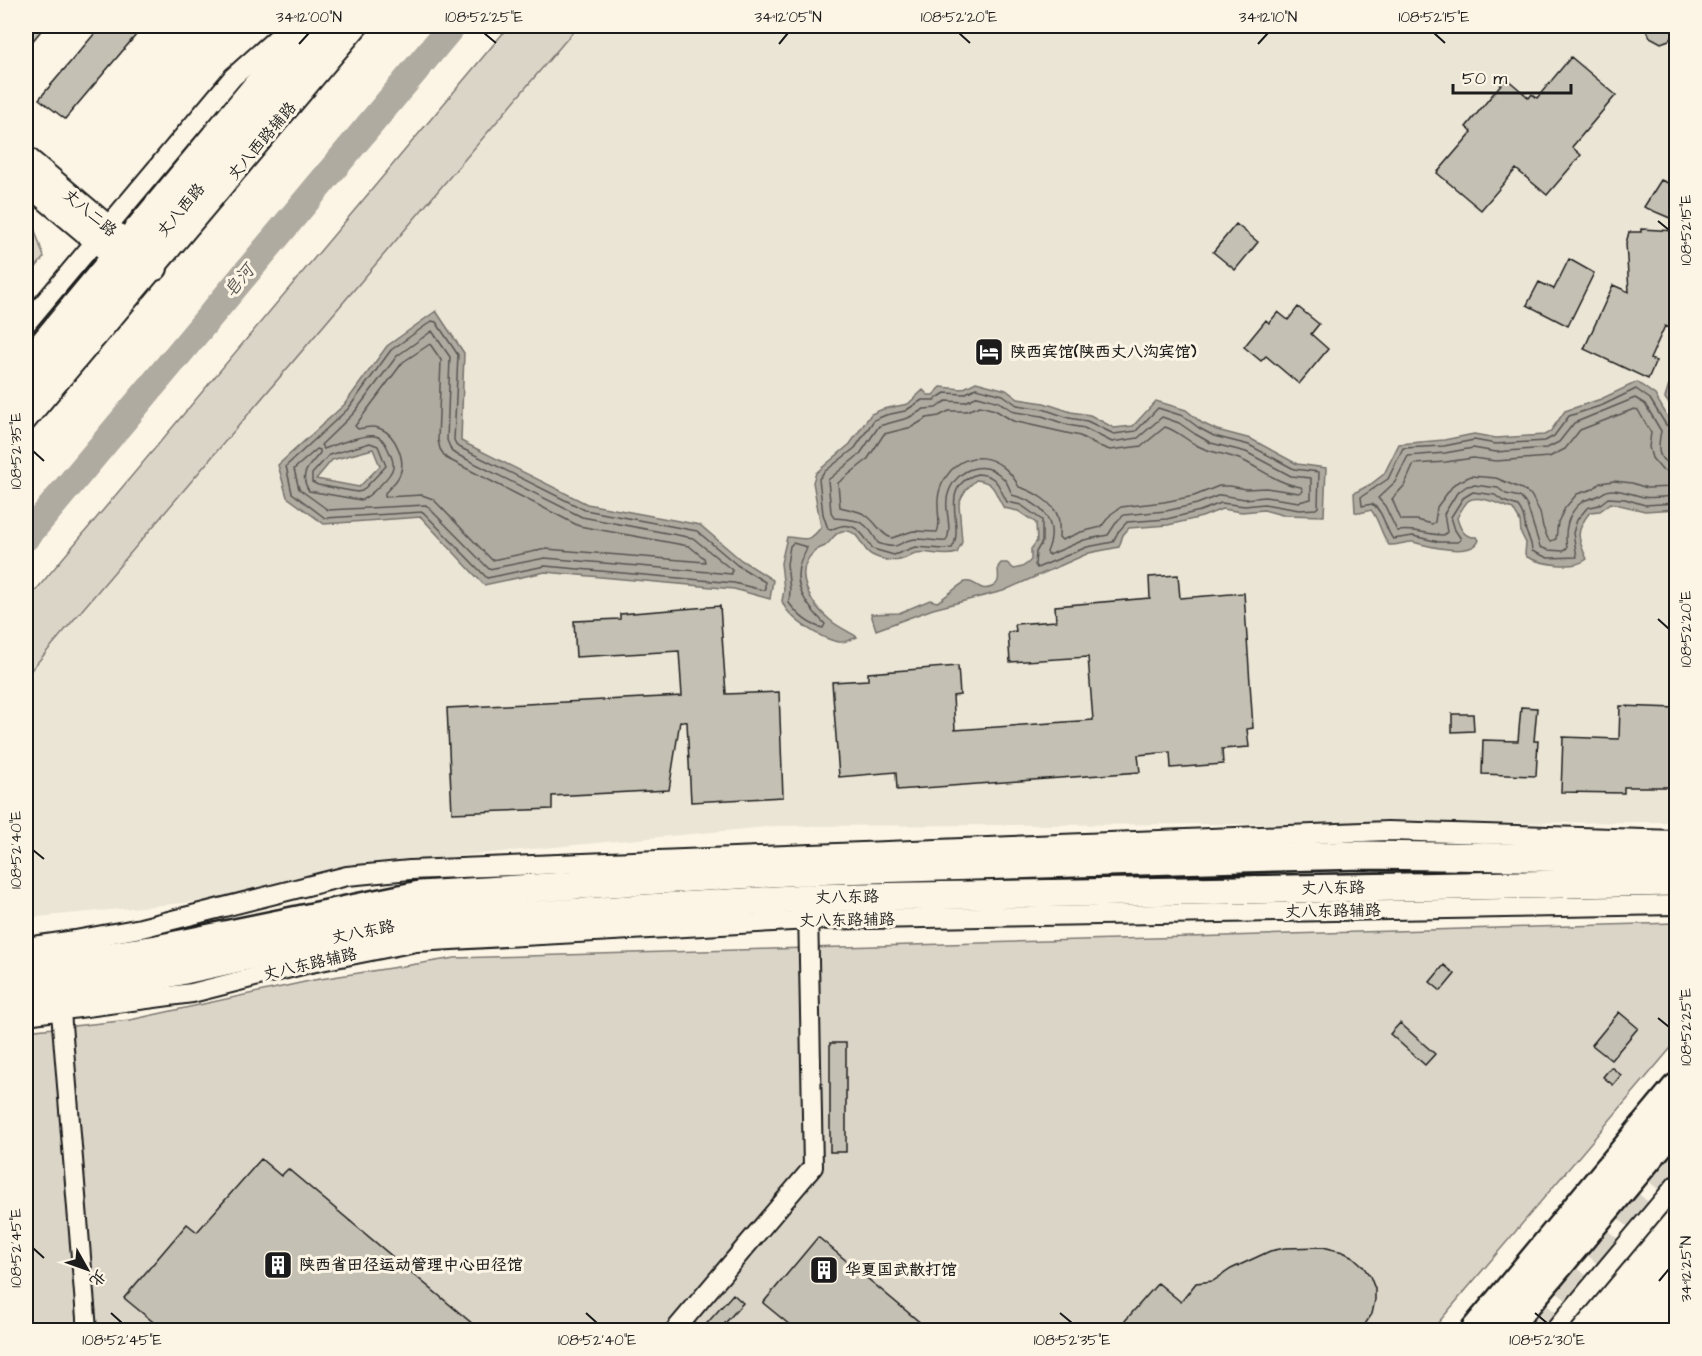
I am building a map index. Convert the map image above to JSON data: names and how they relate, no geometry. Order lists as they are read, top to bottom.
{
  "streets": {
    "main road": ["丈八西路", "丈八二路", "丈八东路"],
    "street": ["丈八西路辅路", "丈八东路辅路"]
  },
  "crossings": [
    ["丈八西路辅路", "丈八西路"],
    ["丈八西路辅路", "丈八二路"],
    ["丈八西路", "丈八二路"],
    ["丈八东路", "丈八东路辅路"]
  ],
  "water": ["皂河"],
  "places": {
    "hotel": ["陕西宾馆(陕西丈八沟宾馆)"],
    "building": ["陕西省田径运动管理中心田径馆", "华夏国武散打馆"]
  },
  "scale_bar": "50 m",
  "north": "bottom right",
  "coordinates": [
    "34°12'00\"N",
    "108°52'25\"E",
    "34°12'05\"N",
    "108°52'20\"E",
    "34°12'10\"N",
    "108°52'15\"E",
    "108°52'35\"E",
    "108°52'40\"E",
    "108°52'45\"E",
    "34°12'25\"N",
    "108°52'30\"E"
  ]
}
